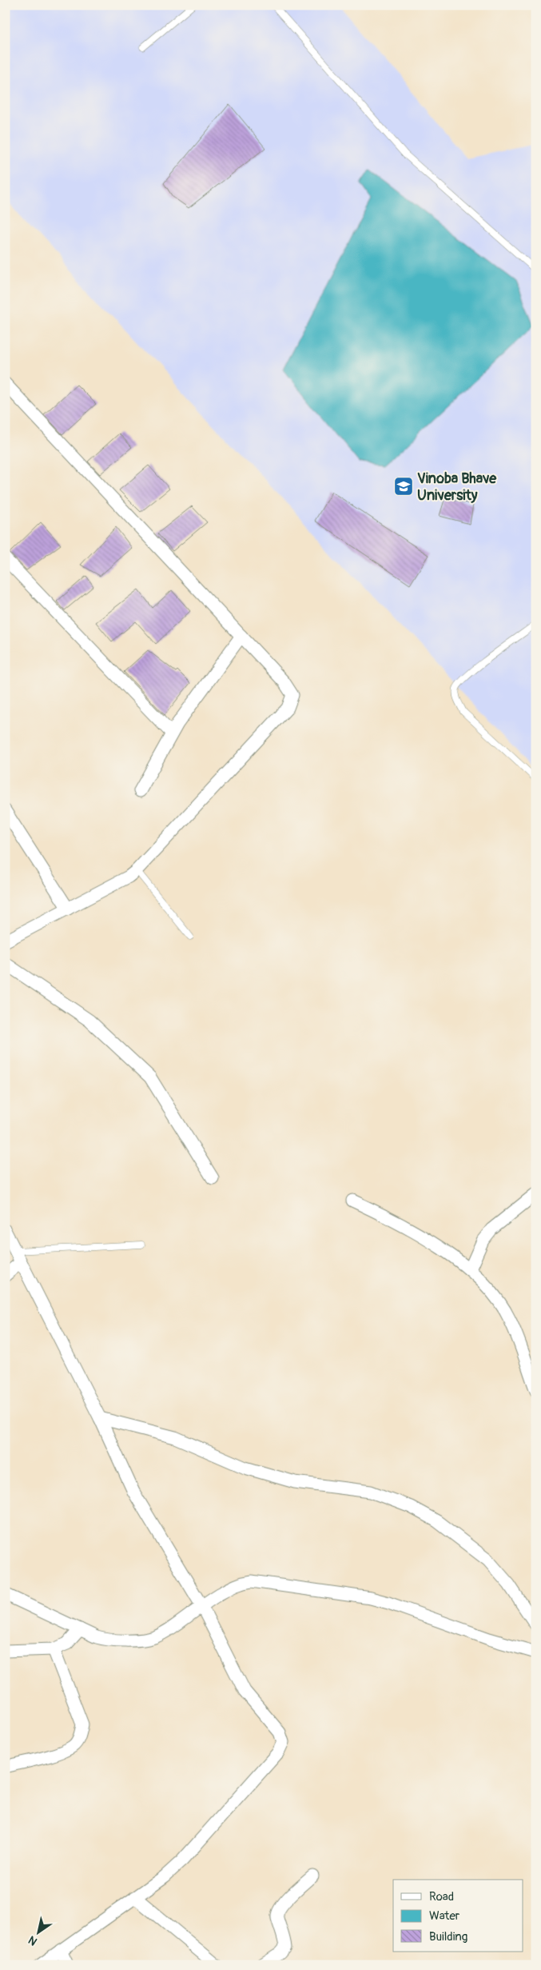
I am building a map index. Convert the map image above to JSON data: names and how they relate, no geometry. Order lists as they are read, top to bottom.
{
  "places": {
    "school or university": ["Vinoba Bhave University"]
  },
  "legend": ["Road", "Water", "Building"],
  "north": "bottom left"
}
